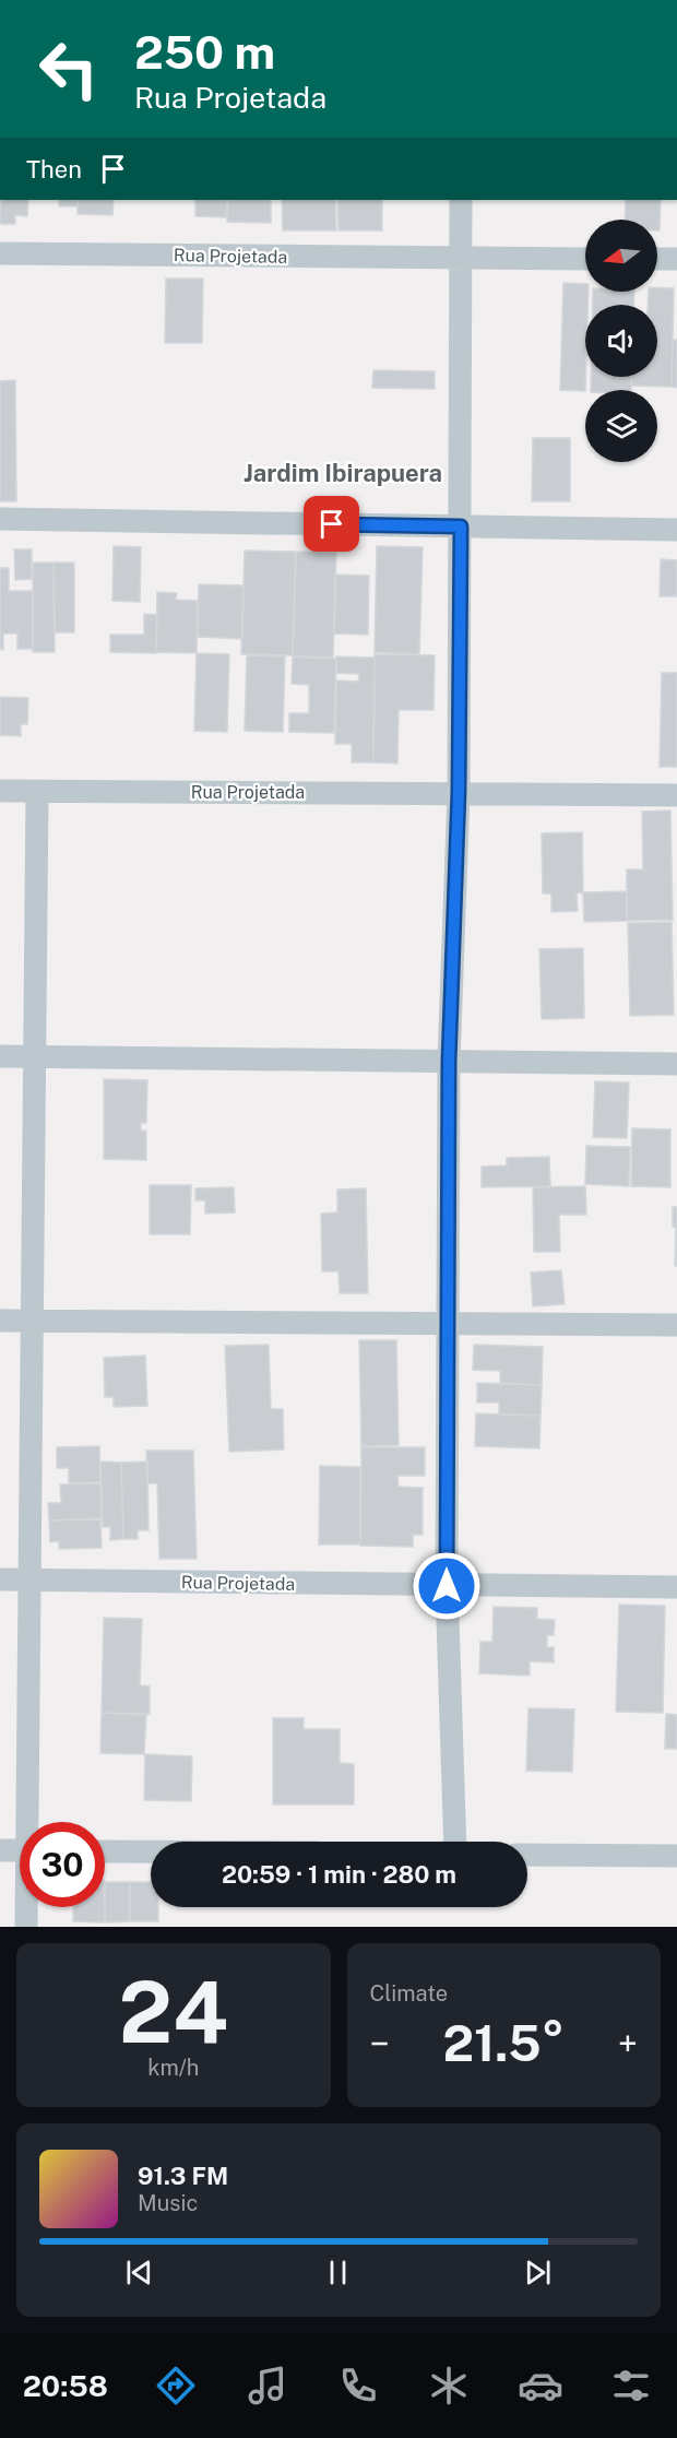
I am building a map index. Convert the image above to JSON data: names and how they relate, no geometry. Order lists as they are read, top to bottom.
{
  "streets": {
    "street": ["Rua Projetada"]
  },
  "districts": ["Jardim Ibirapuera"],
  "north": "left",
  "page": {
    "turn": ["250 m", "Rua Projetada"],
    "then": "Then",
    "limit": "30",
    "trip": "20:59 · 1 min · 280 m",
    "tile": [
      ["24", "km/h"],
      "Climate"
    ],
    "heat": ["−", "21.5°", "+"],
    "song": ["91.3 FM", "Music"],
    "tabs": "20:58"
  }
}
